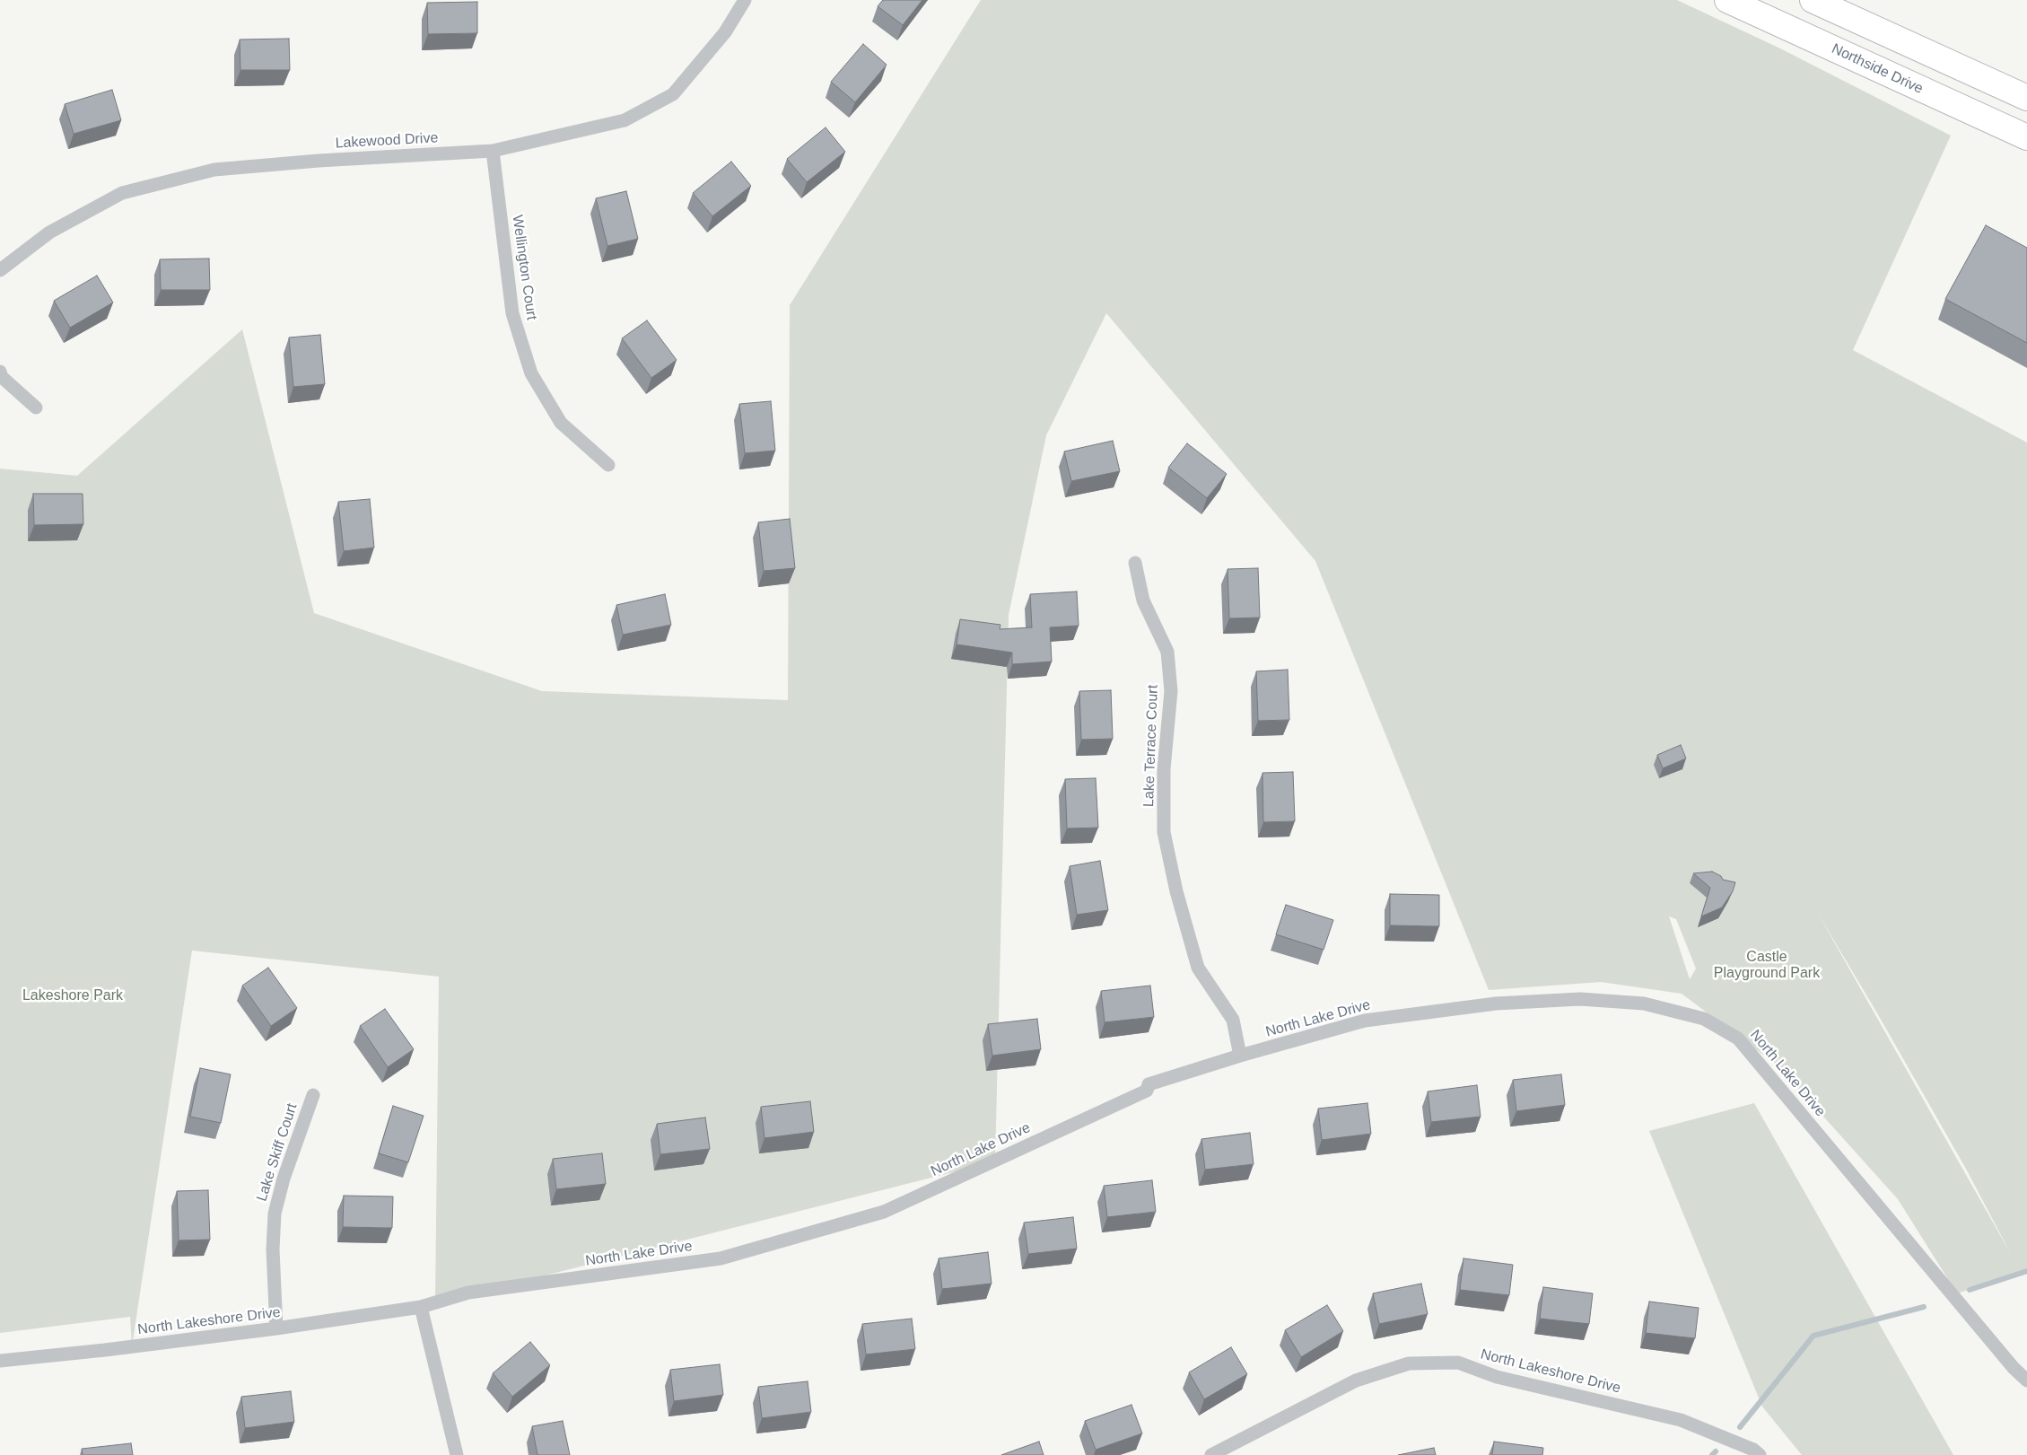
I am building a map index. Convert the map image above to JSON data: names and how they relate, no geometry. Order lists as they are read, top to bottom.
{
  "streets": {
    "highway": ["Northside Drive"],
    "street": [
      "Lakewood Drive",
      "Wellington Court",
      "Lake Terrace Court",
      "North Lake Drive",
      "Lake Skiff Court",
      "North Lakeshore Drive"
    ]
  },
  "crossings": [
    ["Lakewood Drive", "Wellington Court"],
    ["Lake Terrace Court", "North Lake Drive"],
    ["North Lake Drive", "North Lakeshore Drive"],
    ["Lake Skiff Court", "North Lakeshore Drive"]
  ],
  "parks": ["Castle Playground Park", "Lakeshore Park"]
}
